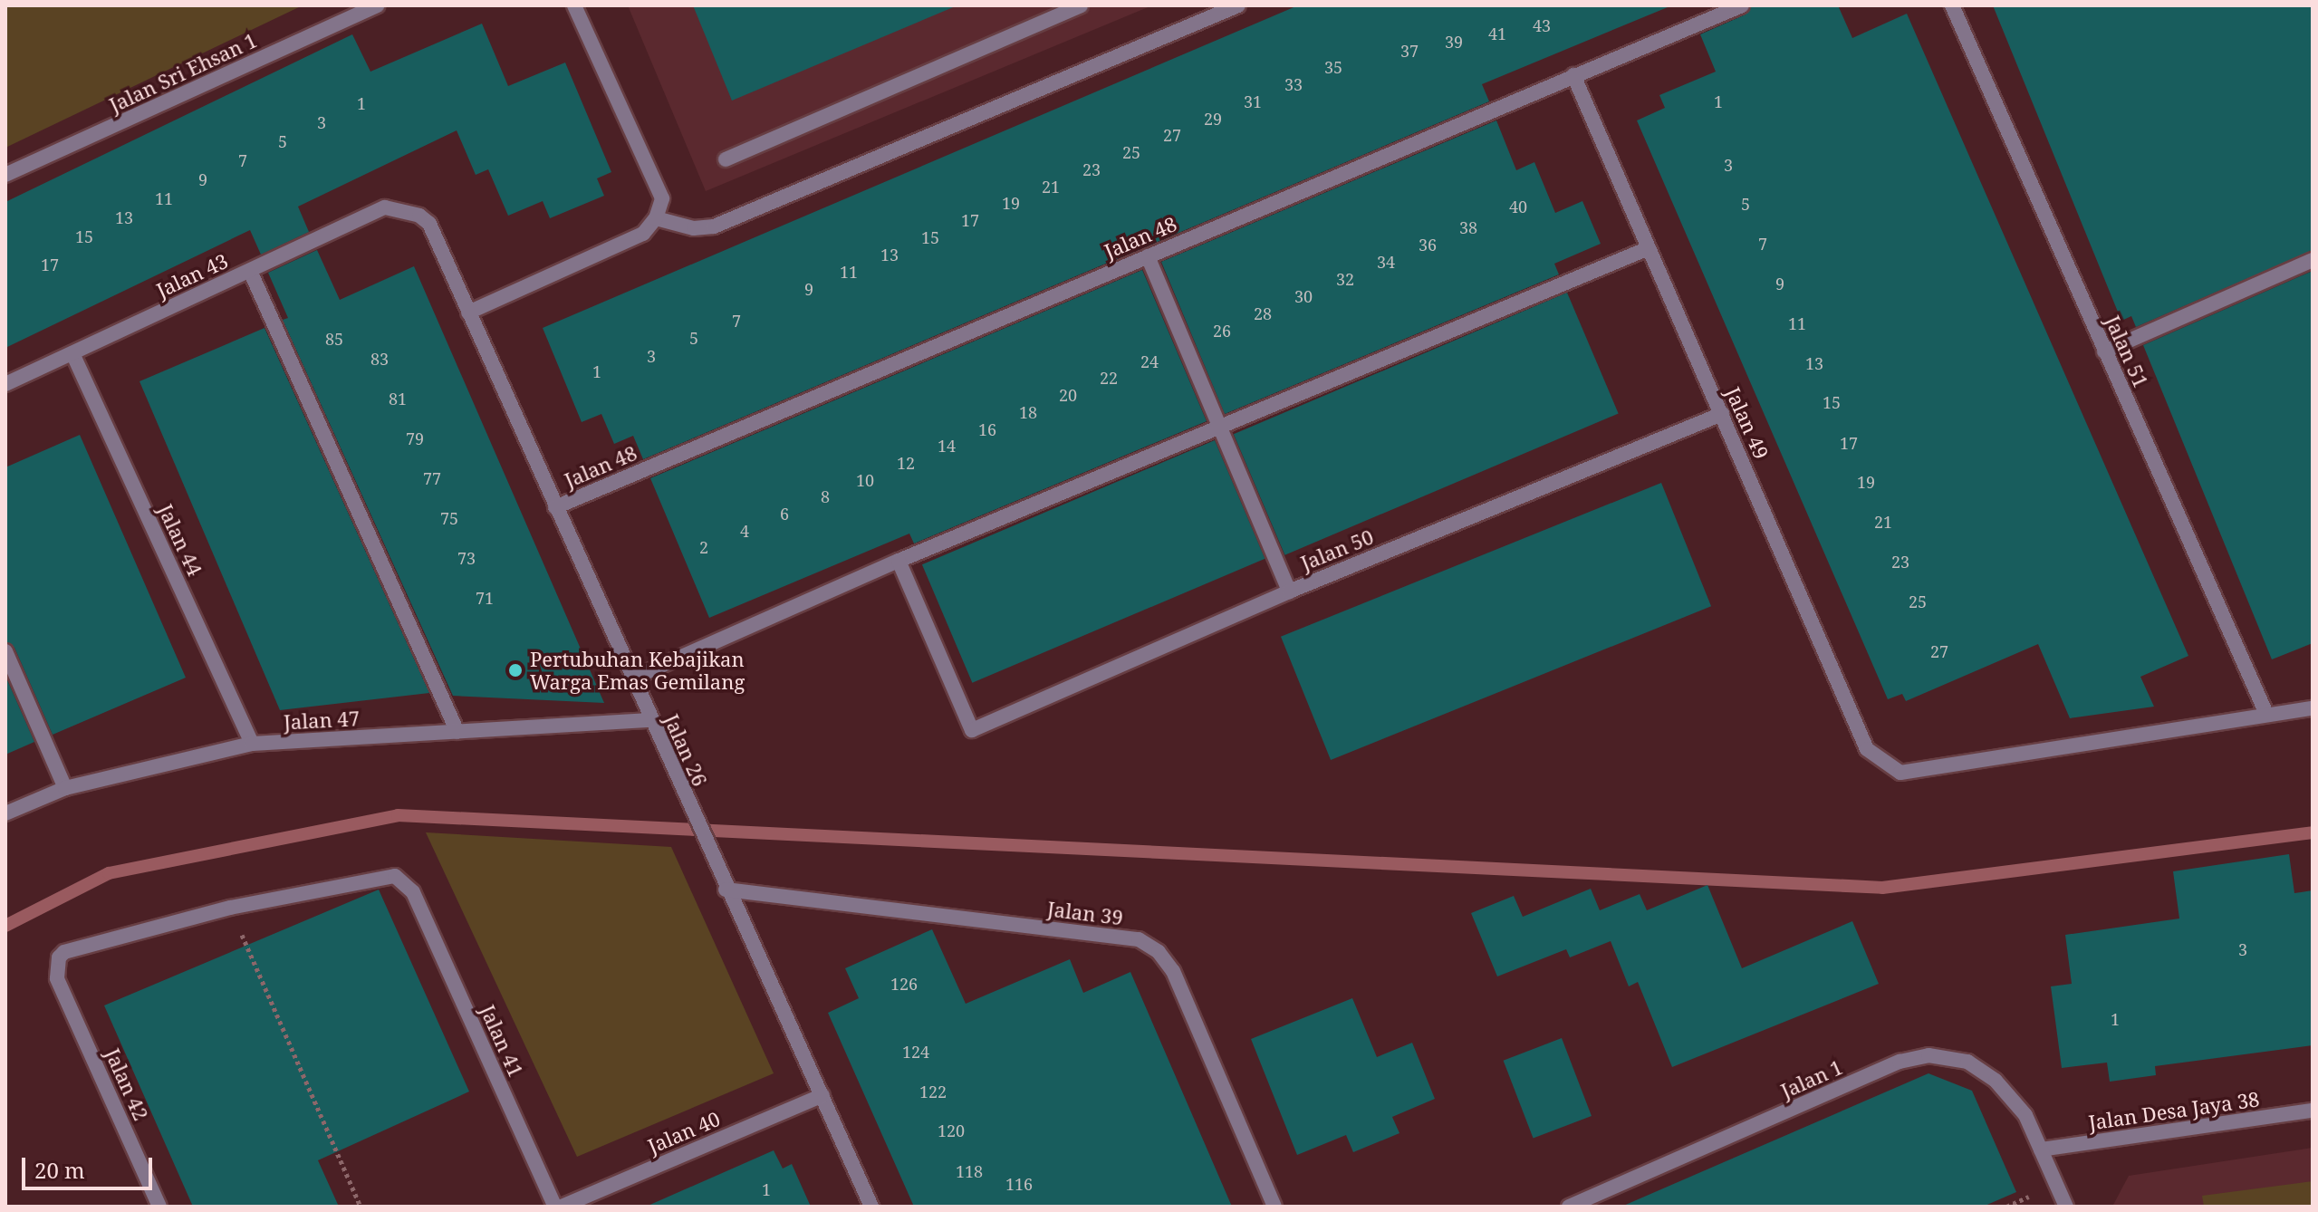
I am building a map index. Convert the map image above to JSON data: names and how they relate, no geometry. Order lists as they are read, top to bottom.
{
  "streets": {
    "street": [
      "Jalan Sri Ehsan 1",
      "Jalan 48",
      "Jalan 43",
      "Jalan 51",
      "Jalan 49",
      "Jalan 44",
      "Jalan 50",
      "Jalan 47",
      "Jalan 26",
      "Jalan 39",
      "Jalan 41",
      "Jalan 1",
      "Jalan 42",
      "Jalan Desa Jaya 38",
      "Jalan 40"
    ]
  },
  "crossings": [
    ["Jalan 48", "Jalan 49"],
    ["Jalan 48", "Jalan 26"],
    ["Jalan 43", "Jalan 44"],
    ["Jalan 43", "Jalan 26"],
    ["Jalan 51", "Jalan 49"],
    ["Jalan 49", "Jalan 50"],
    ["Jalan 44", "Jalan 47"],
    ["Jalan 47", "Jalan 26"],
    ["Jalan 26", "Jalan 39"],
    ["Jalan 26", "Jalan 40"],
    ["Jalan 41", "Jalan 42"],
    ["Jalan 1", "Jalan Desa Jaya 38"]
  ],
  "places": ["Pertubuhan Kebajikan Warga Emas Gemilang"],
  "house_numbers": [
    "43",
    "41",
    "39",
    "37",
    "35",
    "33",
    "31",
    "1",
    "1",
    "29",
    "3",
    "27",
    "5",
    "25",
    "7",
    "3",
    "23",
    "9",
    "21",
    "11",
    "19",
    "5",
    "40",
    "13",
    "17",
    "38",
    "15",
    "15",
    "7",
    "36",
    "13",
    "34",
    "17",
    "11",
    "32",
    "9",
    "9",
    "30",
    "28",
    "7",
    "11",
    "26",
    "5",
    "85",
    "3",
    "83",
    "24",
    "13",
    "1",
    "22",
    "20",
    "81",
    "15",
    "18",
    "16",
    "79",
    "17",
    "14",
    "12",
    "77",
    "10",
    "19",
    "8",
    "6",
    "75",
    "21",
    "4",
    "2",
    "73",
    "23",
    "71",
    "25",
    "27",
    "3",
    "126",
    "1",
    "124",
    "122",
    "120",
    "118",
    "116",
    "1"
  ],
  "scale_bar": "20 m"
}
